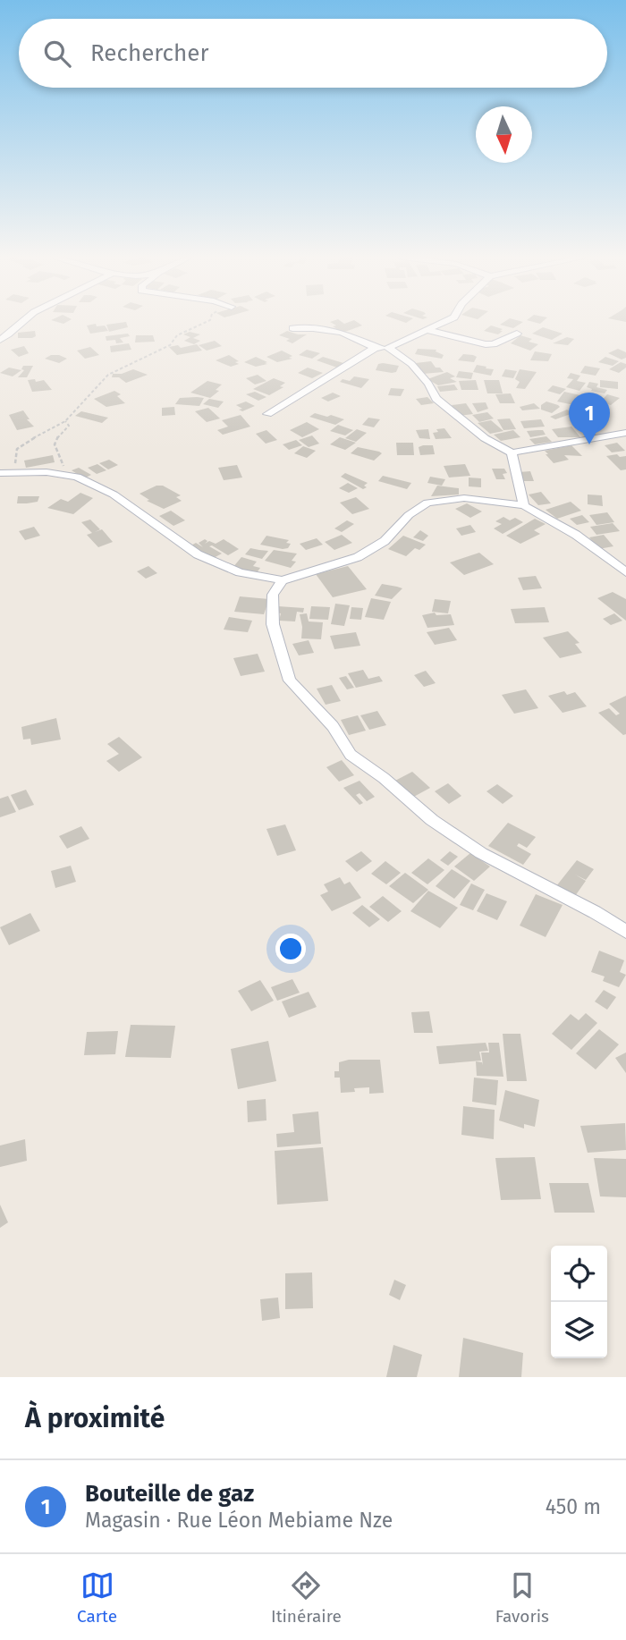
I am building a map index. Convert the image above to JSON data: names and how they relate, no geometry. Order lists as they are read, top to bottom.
{
  "north": "bottom",
  "page": {
    "search": "Rechercher",
    "pins": "1",
    "heading": "À proximité",
    "list": [
      {
        "mark": "1",
        "name": "Bouteille de gaz",
        "note": "Magasin · Rue Léon Mebiame Nze",
        "value": "450 m"
      }
    ],
    "nav": ["Carte", "Itinéraire", "Favoris"]
  }
}
